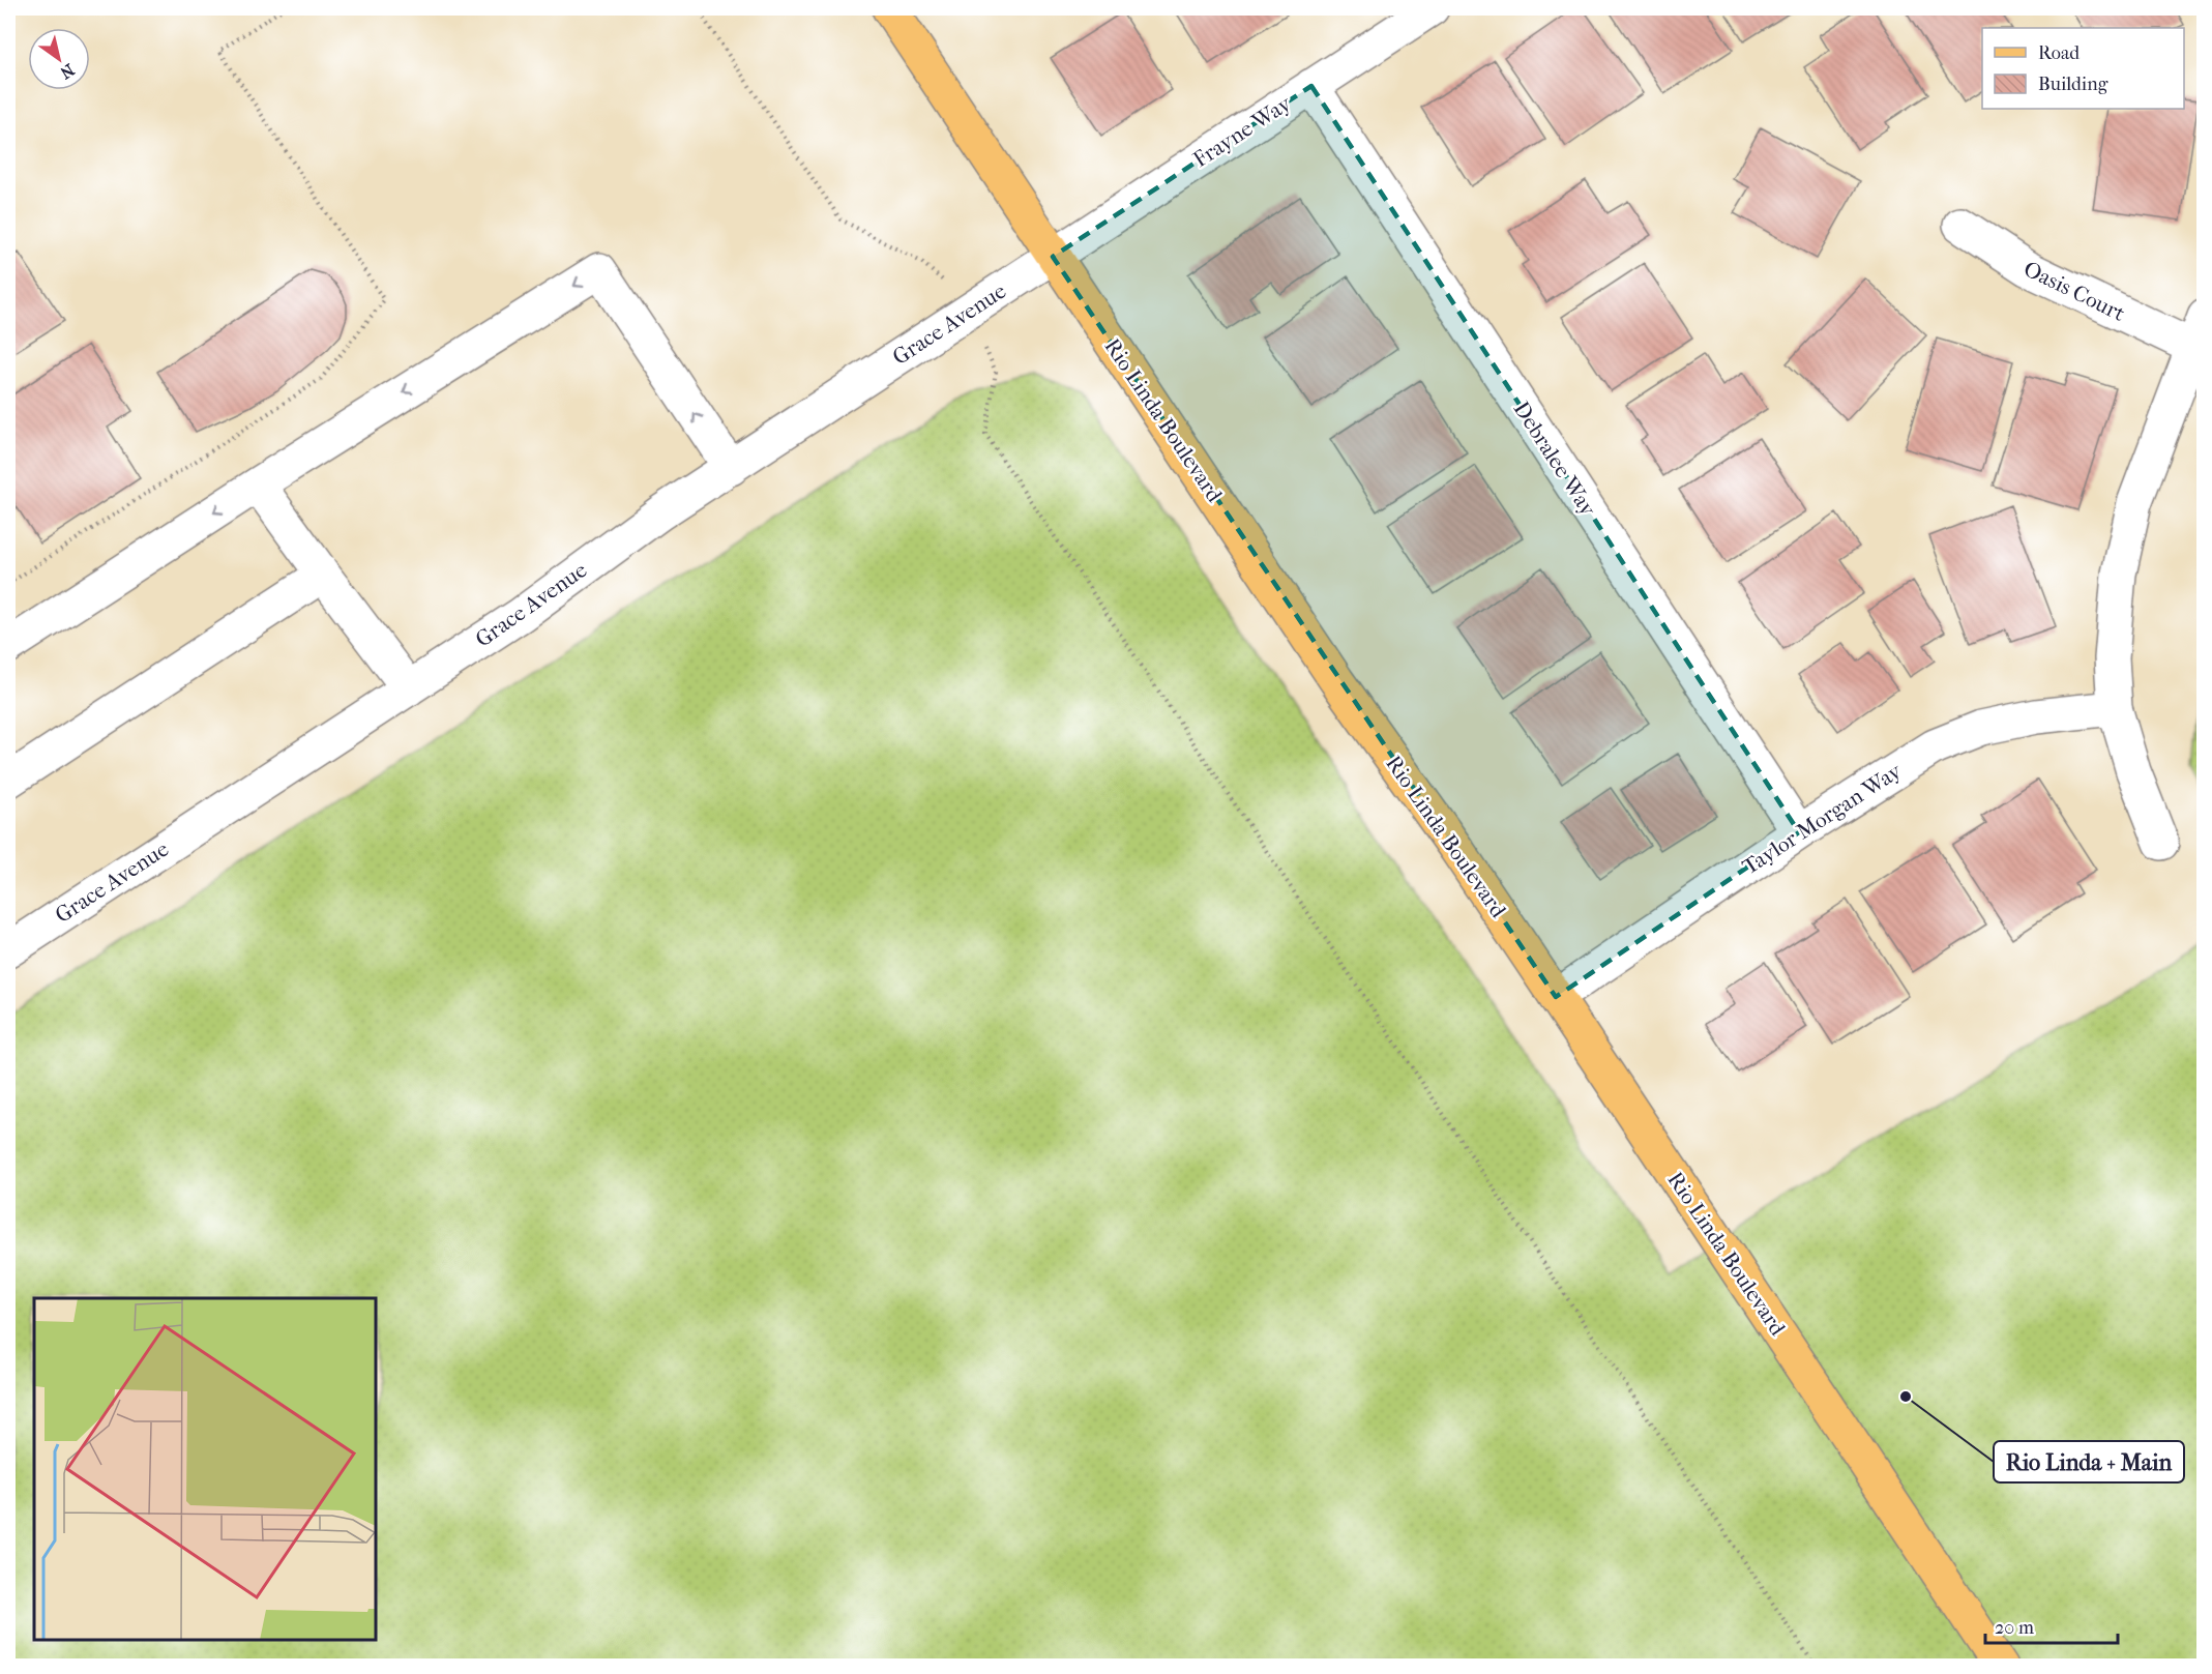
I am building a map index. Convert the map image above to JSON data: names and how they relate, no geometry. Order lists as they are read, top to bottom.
{
  "streets": {
    "main road": ["Rio Linda Boulevard"],
    "street": [
      "Frayne Way",
      "Oasis Court",
      "Grace Avenue",
      "Debralee Way",
      "Taylor Morgan Way"
    ]
  },
  "crossings": [
    ["Frayne Way", "Grace Avenue"],
    ["Frayne Way", "Rio Linda Boulevard"],
    ["Frayne Way", "Debralee Way"],
    ["Grace Avenue", "Rio Linda Boulevard"],
    ["Rio Linda Boulevard", "Taylor Morgan Way"],
    ["Debralee Way", "Taylor Morgan Way"]
  ],
  "places": ["Rio Linda + Main"],
  "legend": ["Road", "Building"],
  "scale_bar": "20 m",
  "north": "bottom right"
}
